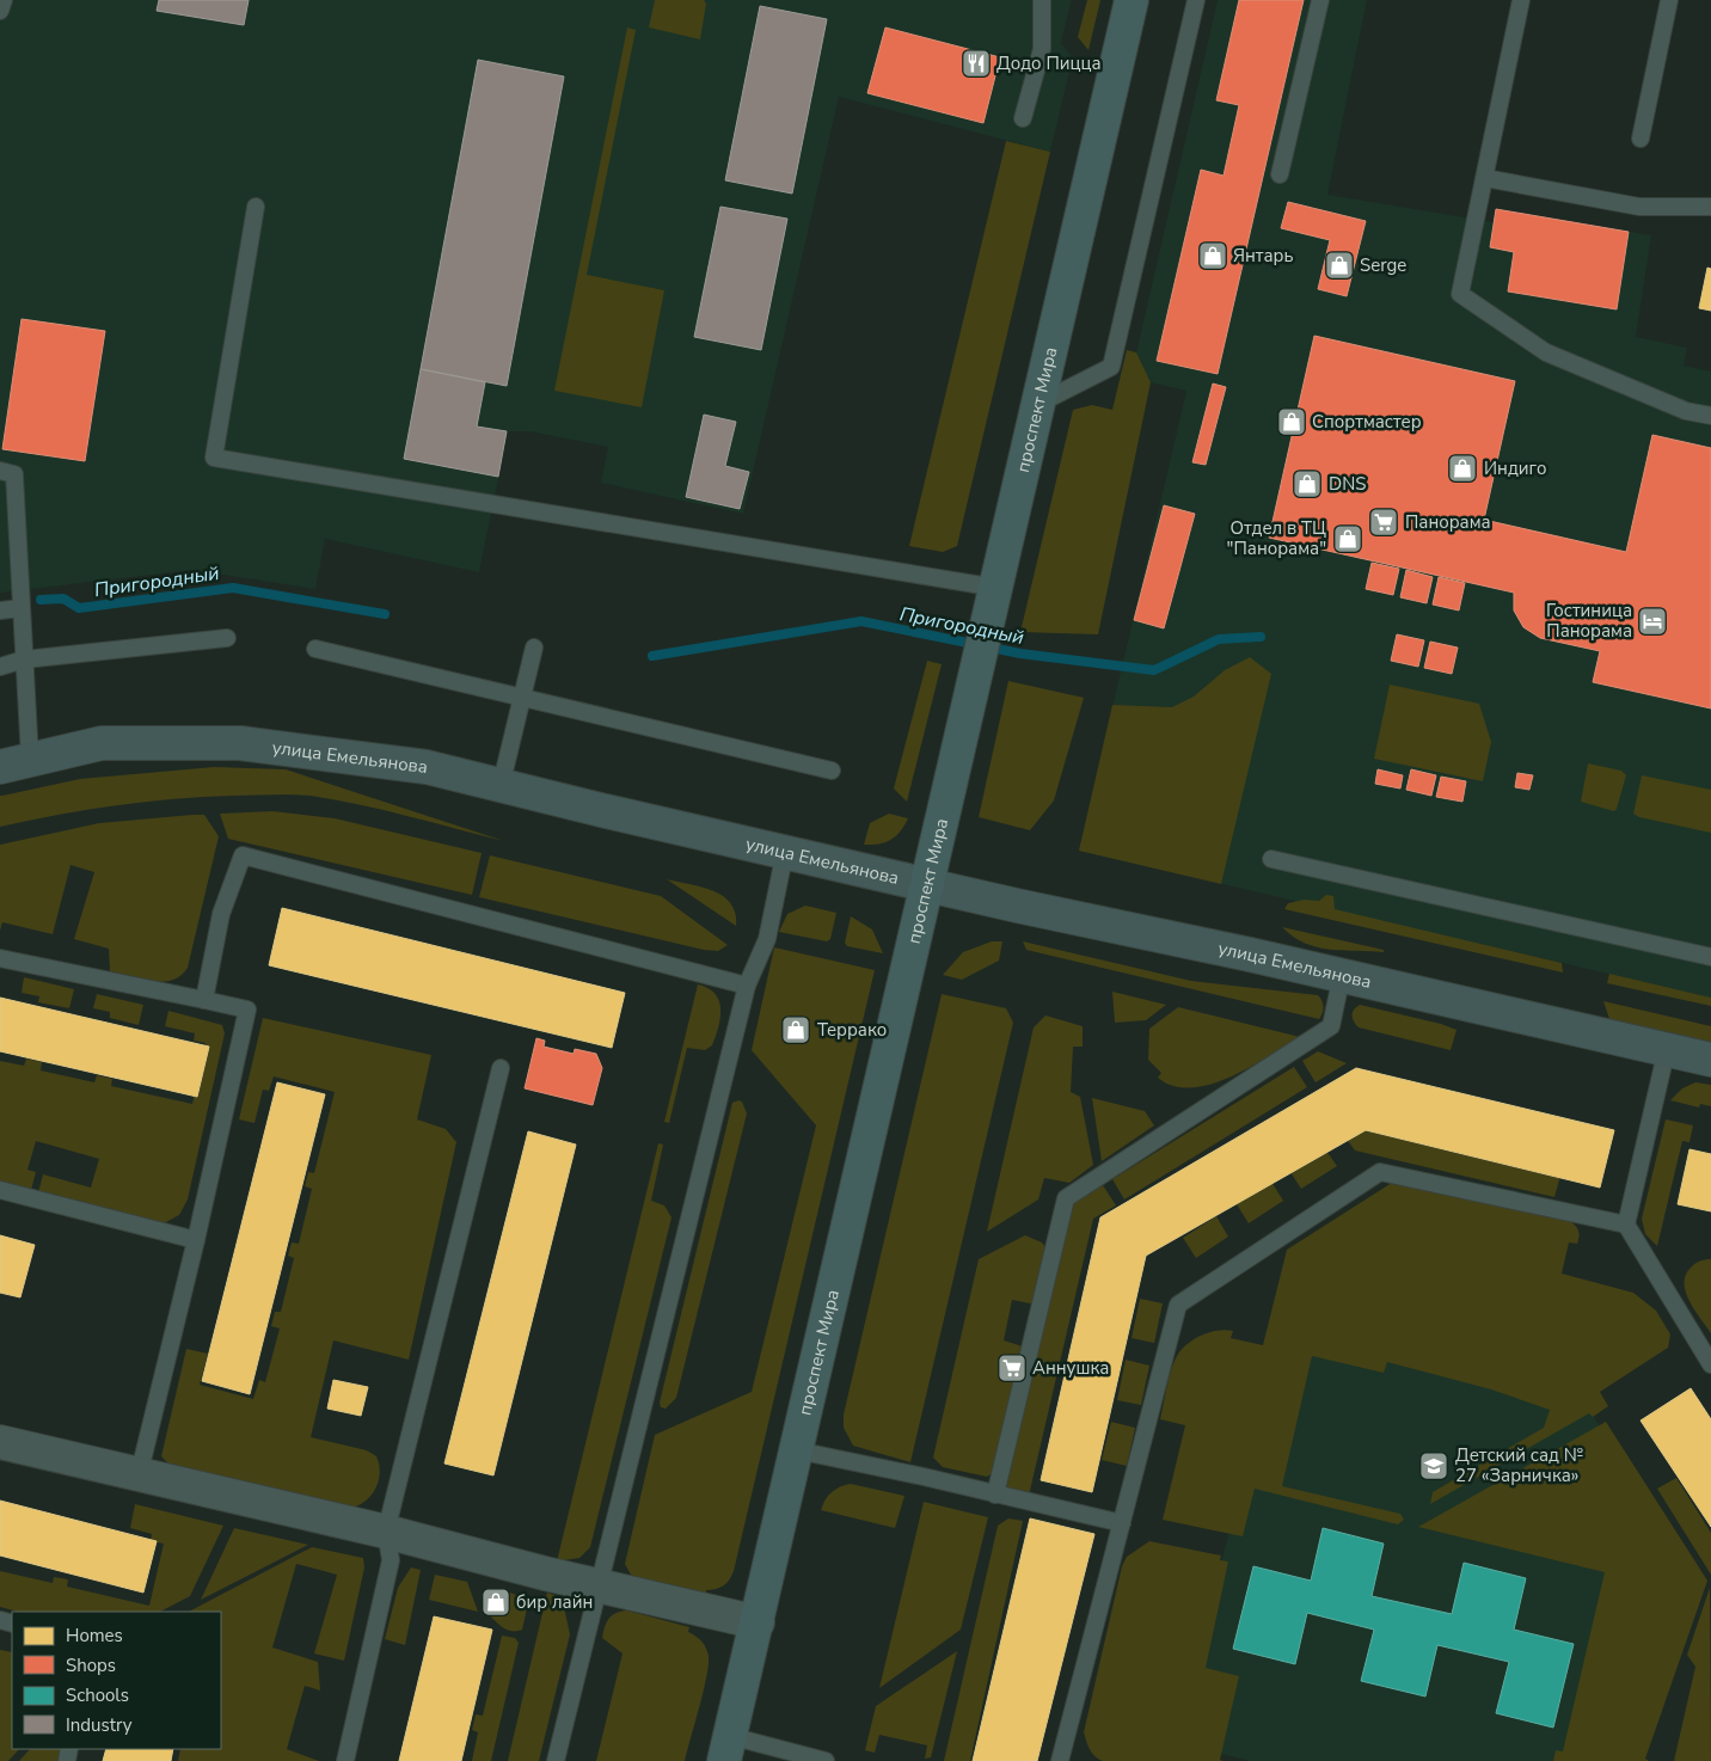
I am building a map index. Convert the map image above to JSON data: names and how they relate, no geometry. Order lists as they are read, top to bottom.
{
  "streets": {
    "main road": ["проспект Мира", "улица Емельянова"]
  },
  "crossings": [
    ["проспект Мира", "улица Емельянова"]
  ],
  "water": ["Пригородный"],
  "places": {
    "restaurant": ["Додо Пицца"],
    "shop": [
      "Янтарь",
      "Serge",
      "Спортмастер",
      "Индиго",
      "DNS",
      "Отдел в ТЦ \"Панорама\"",
      "Террако",
      "бир лайн"
    ],
    "supermarket": ["Панорама", "Аннушка"],
    "hotel": ["Гостиница Панорама"],
    "school or university": ["Детский сад № 27 «Зарничка»"]
  },
  "legend": [
    "Homes",
    "Shops",
    "Schools",
    "Industry"
  ]
}
